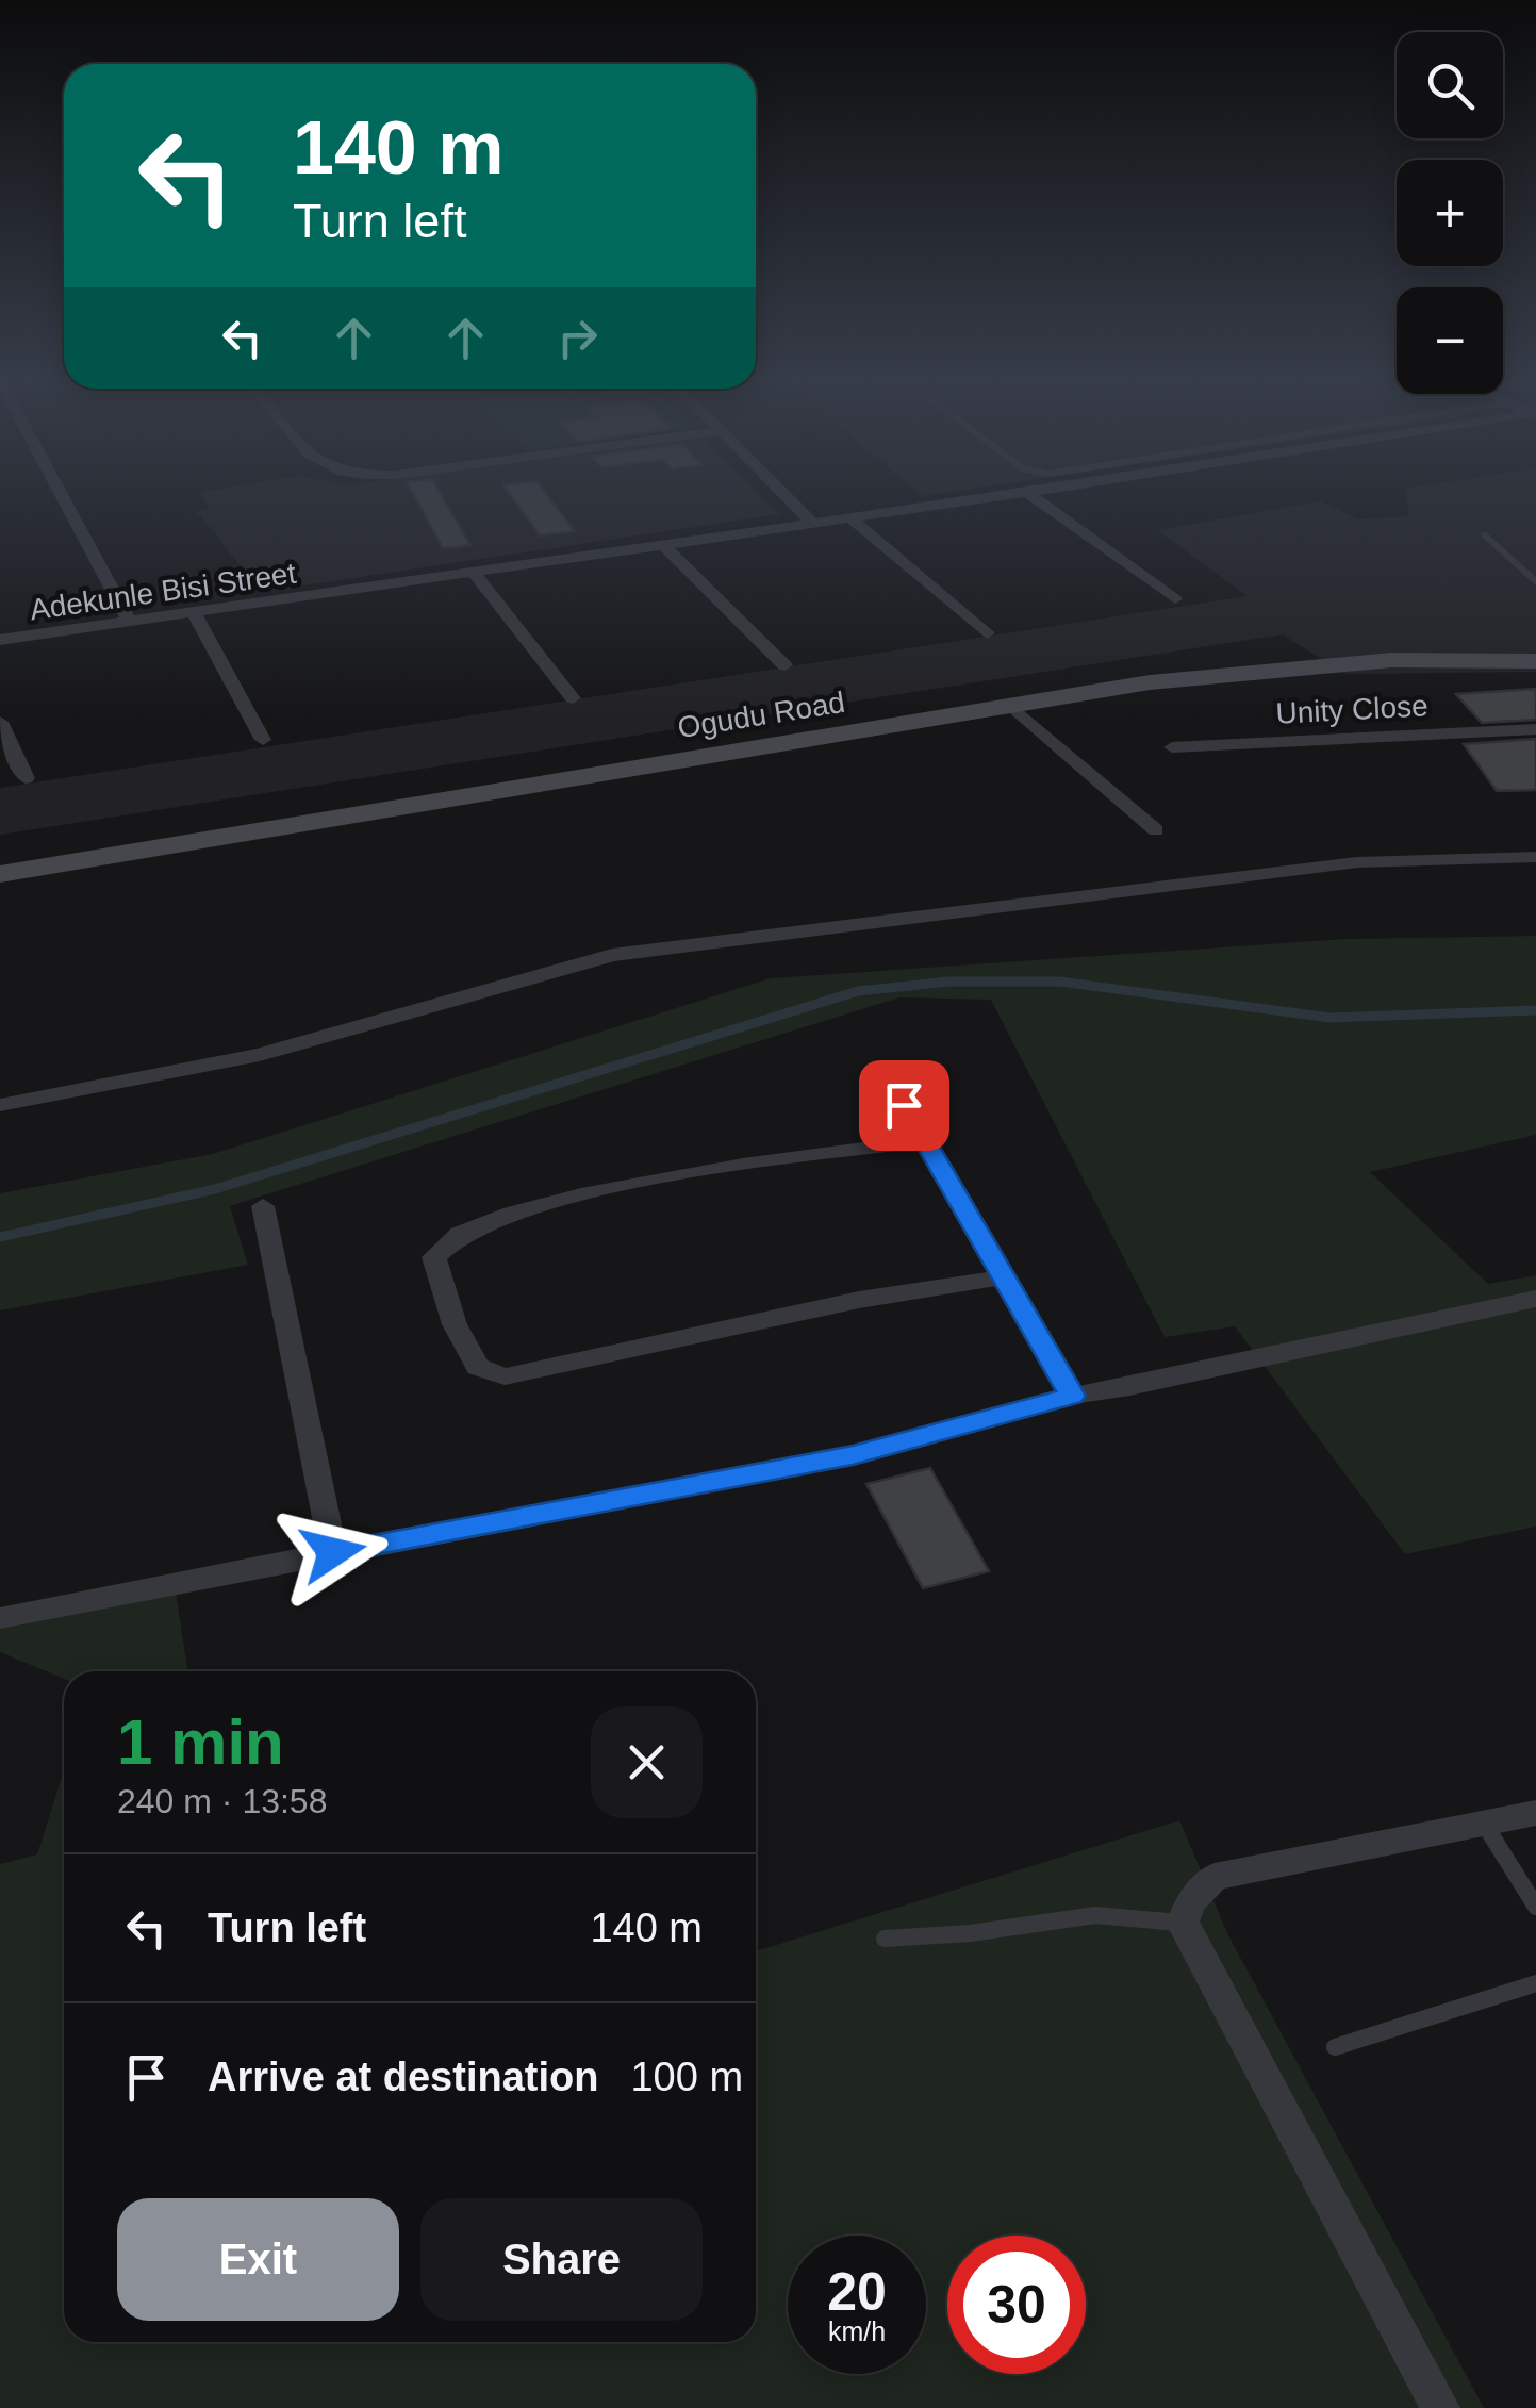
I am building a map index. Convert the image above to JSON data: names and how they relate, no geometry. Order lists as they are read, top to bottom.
{
  "streets": {
    "main road": ["Ogudu Road"],
    "street": ["Adekunle Bisi Street", "Unity Close"]
  },
  "page": {
    "map_buttons": ["+", "−"],
    "turn": ["140 m", "Turn left"],
    "heading": ["1 min", "240 m · 13:58"],
    "list": [
      {
        "name": "Turn left",
        "value": "140 m"
      },
      {
        "name": "Arrive at destination",
        "value": "100 m"
      }
    ],
    "buttons": ["Exit", "Share"],
    "speed": "20 km/h",
    "limit": "30"
  }
}
